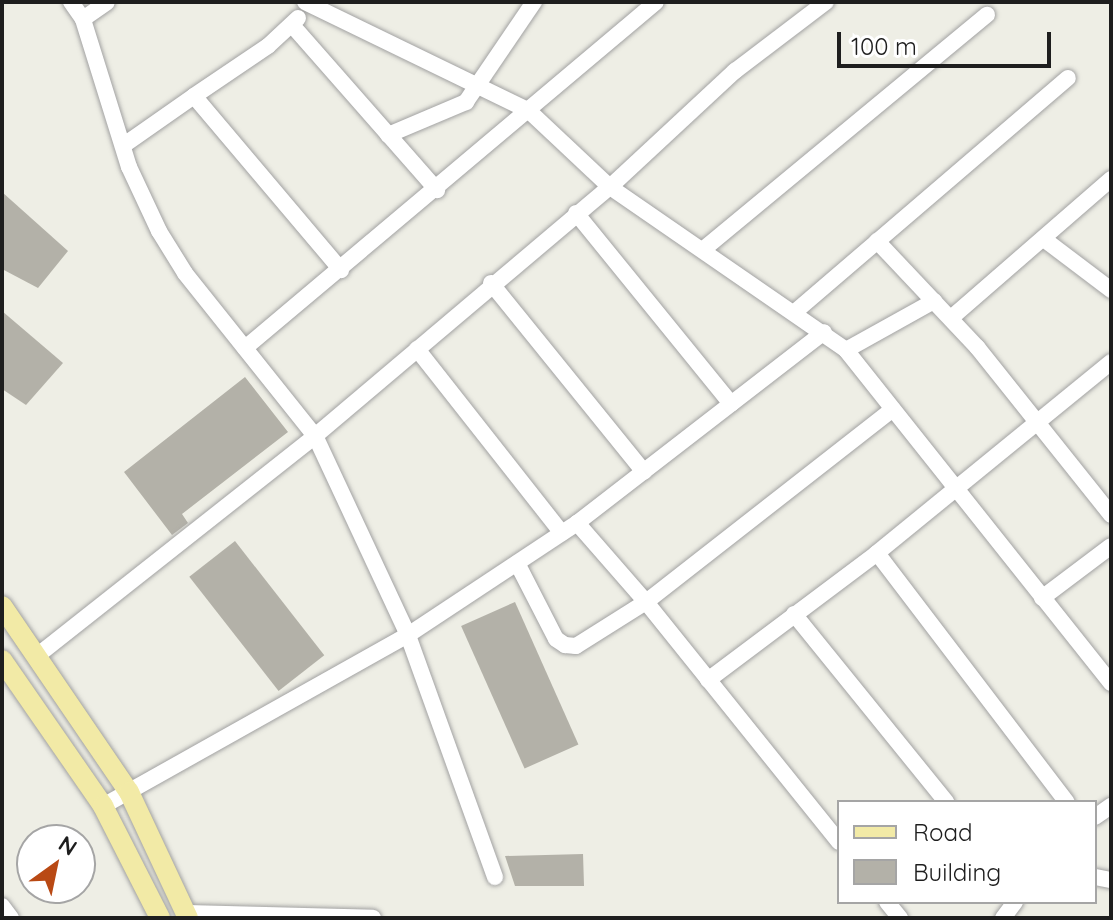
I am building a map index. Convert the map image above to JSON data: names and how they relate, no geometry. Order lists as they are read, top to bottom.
{
  "legend": ["Road", "Building"],
  "scale_bar": "100 m",
  "north": "top right"
}
